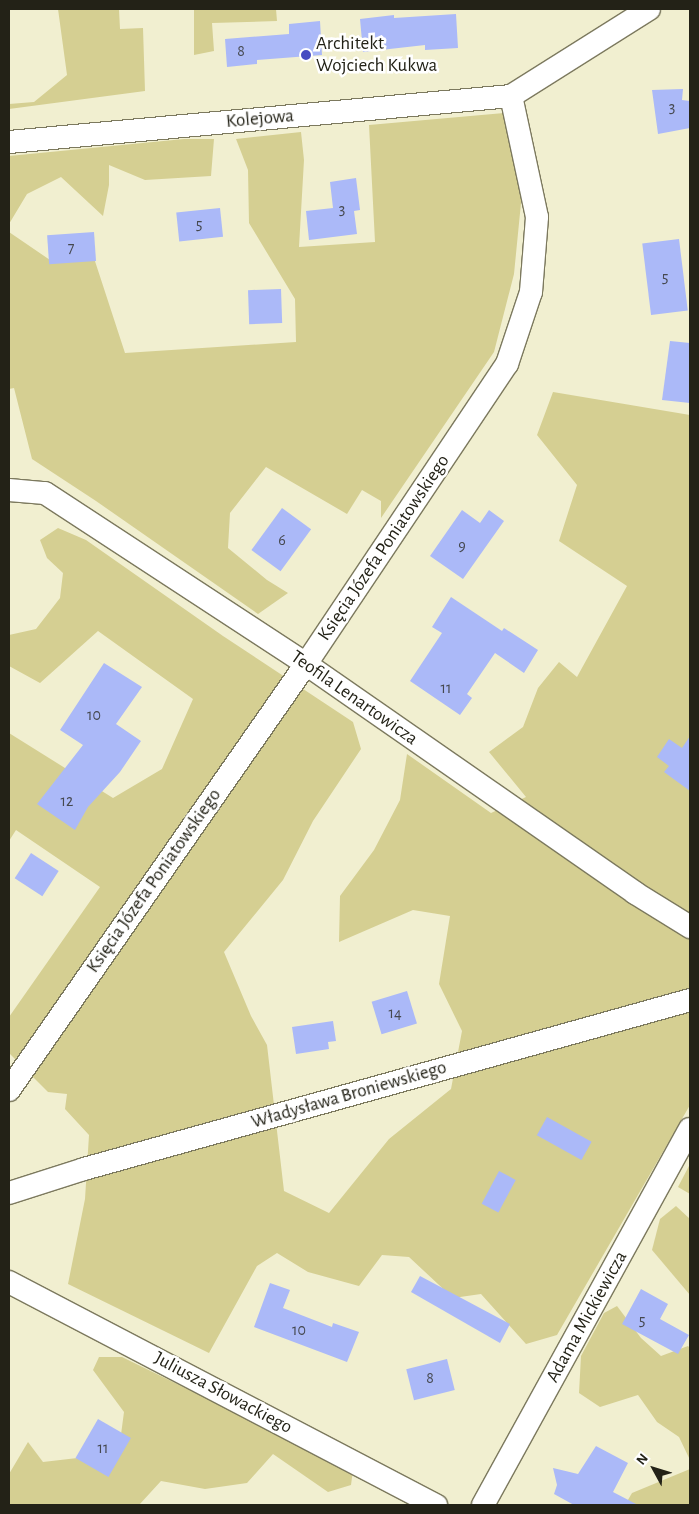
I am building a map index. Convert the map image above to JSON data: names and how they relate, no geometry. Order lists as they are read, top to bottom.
{
  "streets": {
    "street": [
      "Kolejowa",
      "Księcia Józefa Poniatowskiego",
      "Teofila Lenartowicza",
      "Władysława Broniewskiego",
      "Adama Mickiewicza",
      "Juliusza Słowackiego"
    ]
  },
  "crossings": [
    ["Kolejowa", "Księcia Józefa Poniatowskiego"],
    ["Księcia Józefa Poniatowskiego", "Teofila Lenartowicza"]
  ],
  "places": ["Architekt Wojciech Kukwa"],
  "house_numbers": [
    "8",
    "3",
    "3",
    "5",
    "7",
    "5",
    "6",
    "9",
    "11",
    "10",
    "12",
    "14",
    "5",
    "10",
    "8",
    "11"
  ],
  "north": "top left"
}
